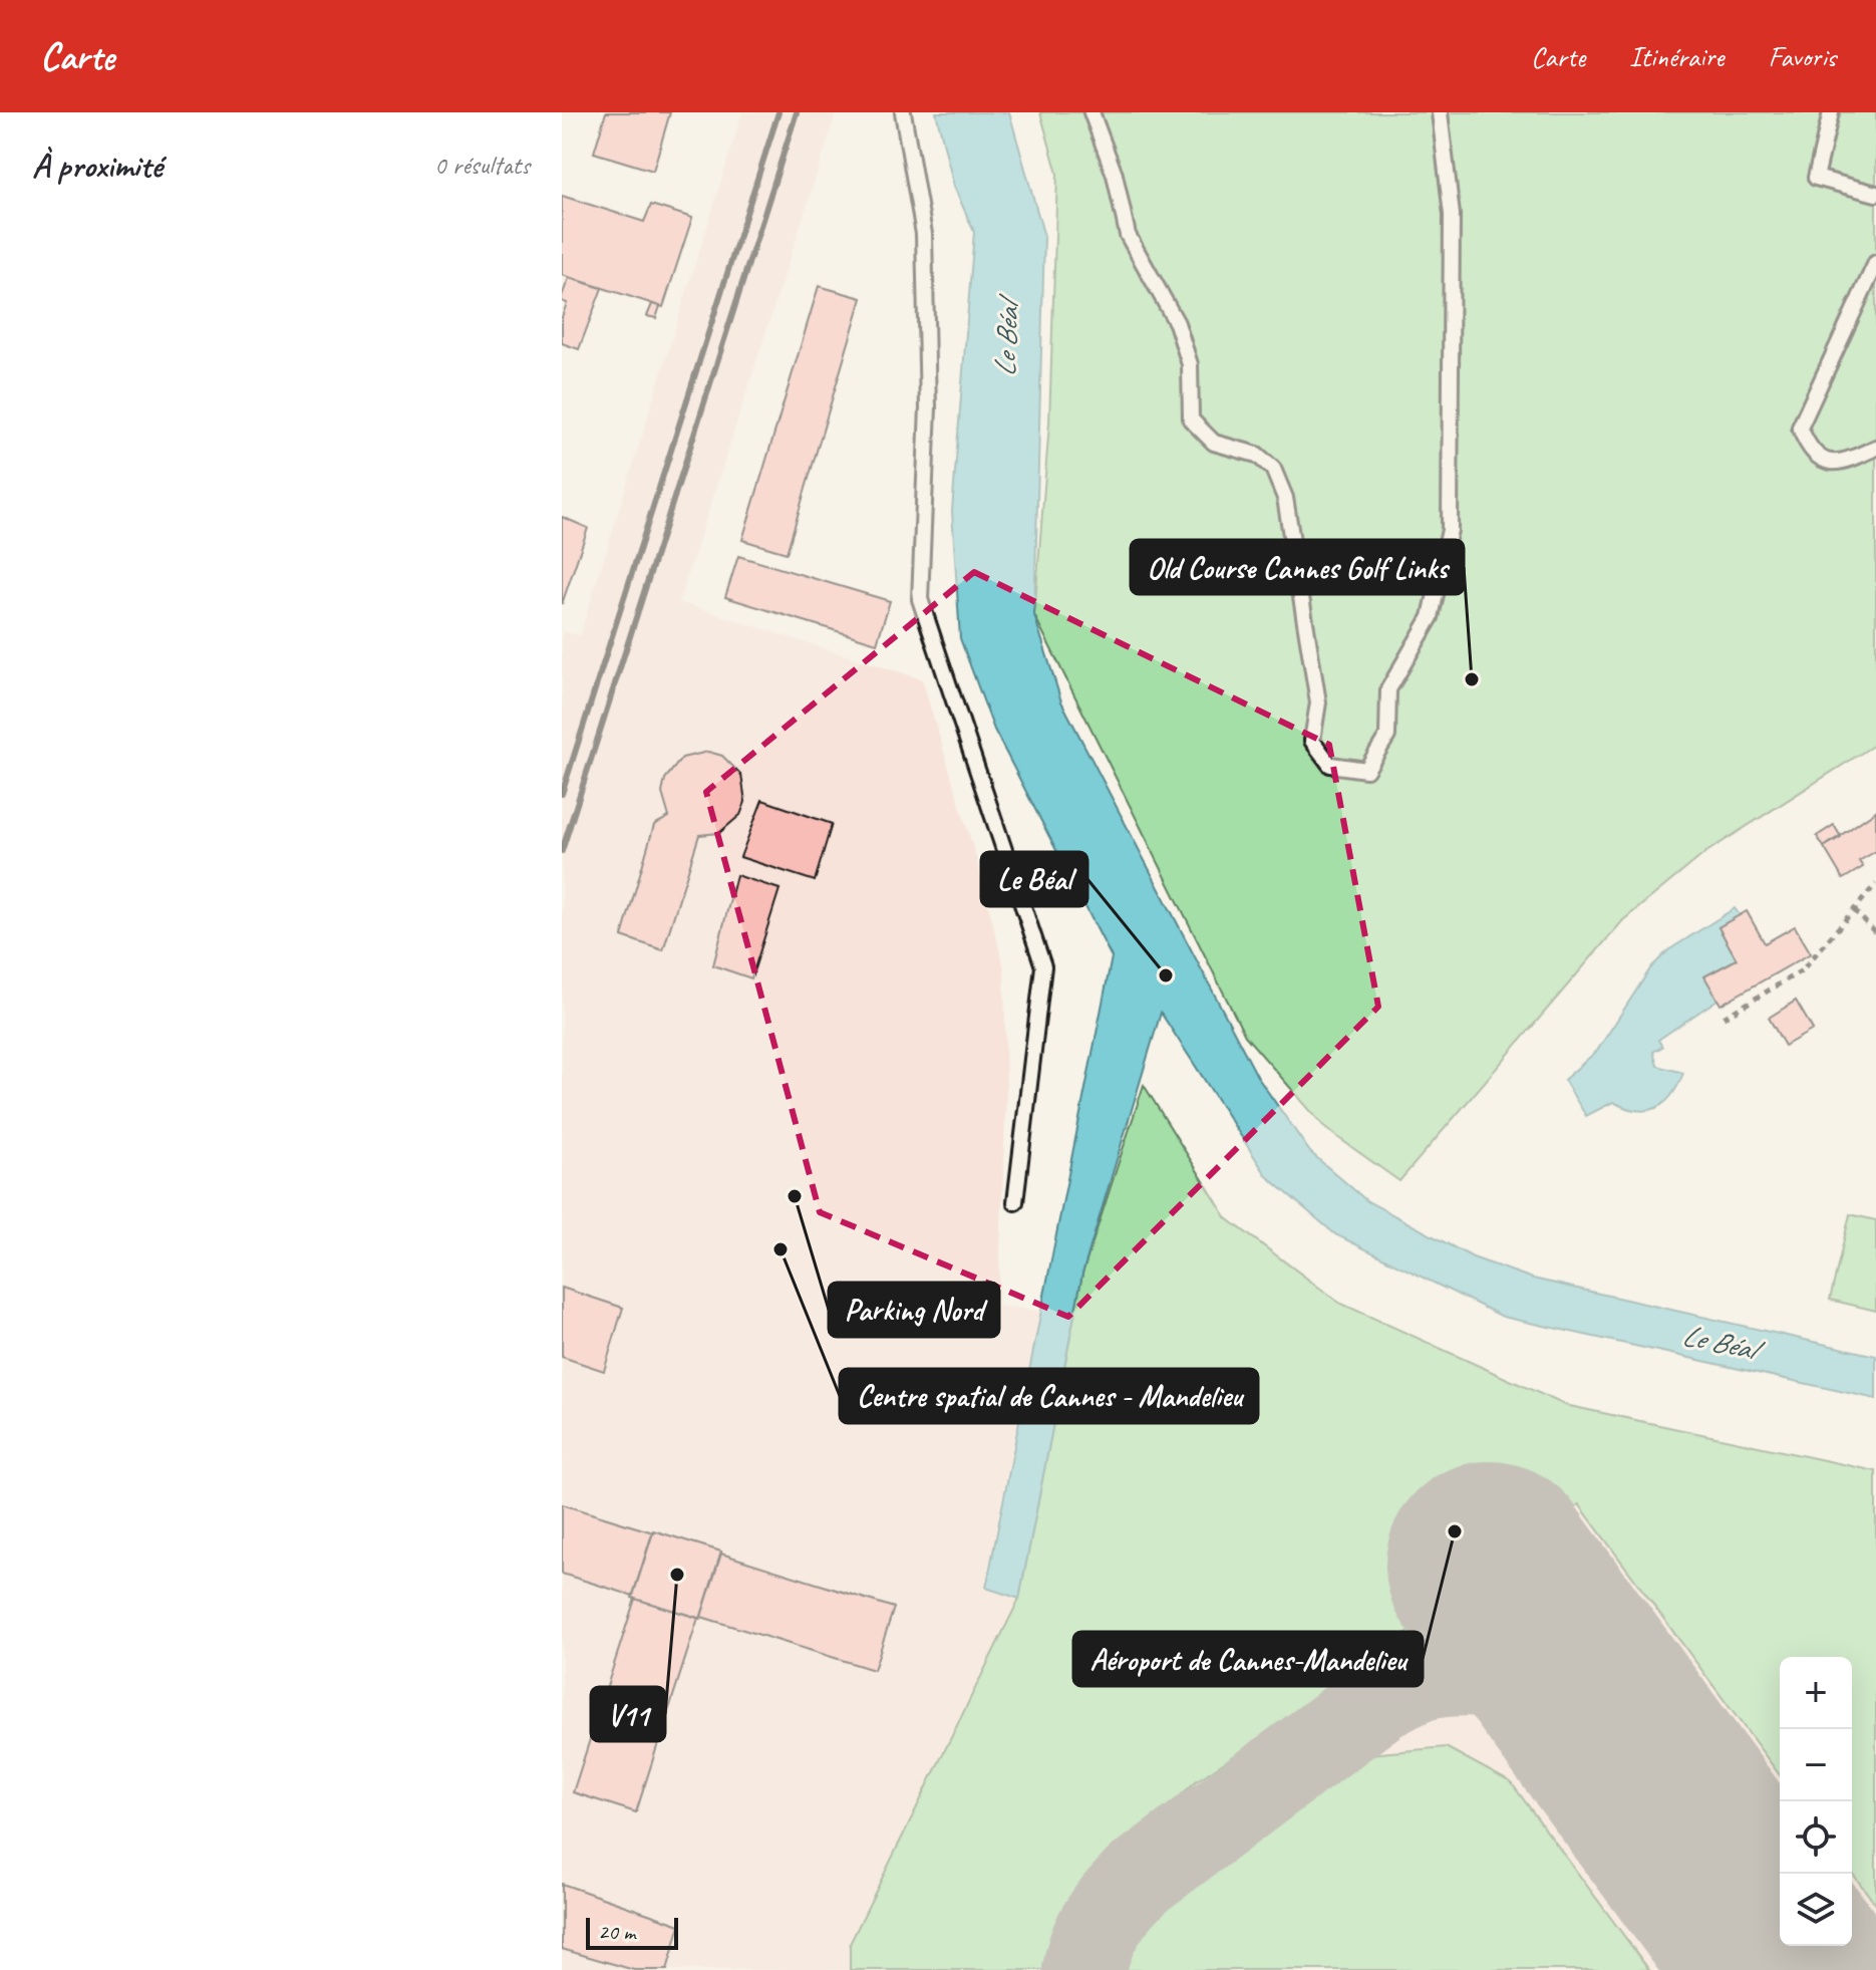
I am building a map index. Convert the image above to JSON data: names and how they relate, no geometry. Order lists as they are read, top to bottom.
{
  "water": ["Le Béal"],
  "places": [
    "Old Course Cannes Golf Links",
    "Le Béal",
    "Parking Nord",
    "Centre spatial de Cannes - Mandelieu",
    "Aéroport de Cannes-Mandelieu",
    "V11"
  ],
  "scale_bar": "20 m",
  "page": {
    "header": "Carte",
    "nav": ["Carte", "Itinéraire", "Favoris"],
    "heading": ["À proximité", "0 résultats"],
    "map_buttons": ["+", "−"],
    "scale": "20 m"
  }
}
